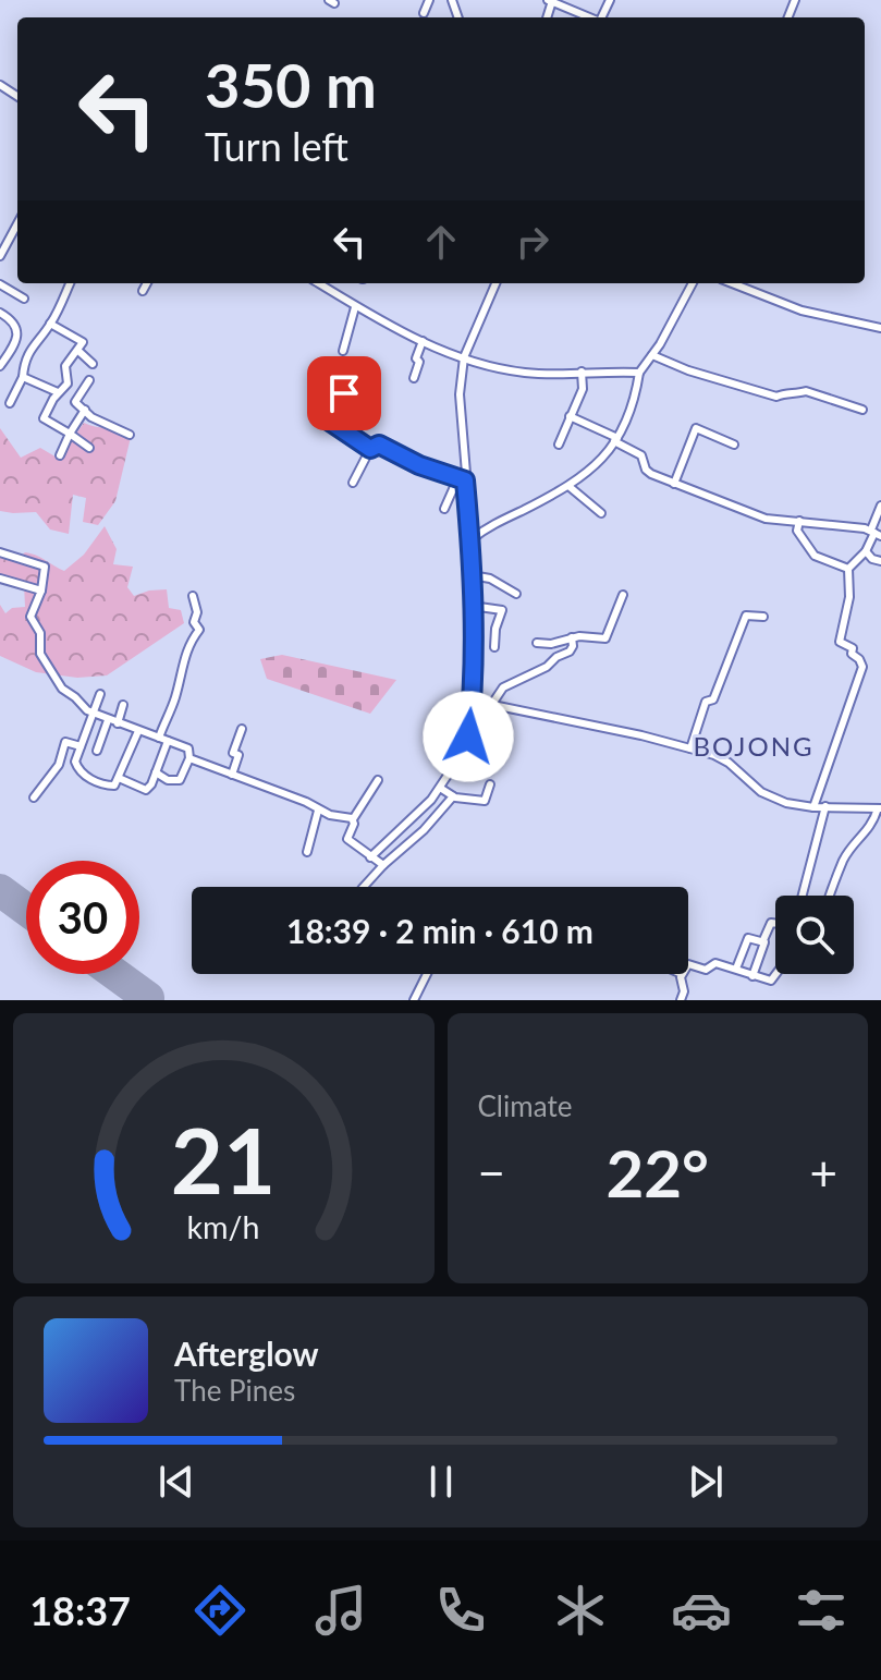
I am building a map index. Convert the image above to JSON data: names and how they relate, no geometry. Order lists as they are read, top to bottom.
{
  "districts": ["BOJONG"],
  "page": {
    "turn": ["350 m", "Turn left"],
    "limit": "30",
    "trip": "18:39 · 2 min · 610 m",
    "tile": "Climate",
    "heat": ["−", "22°", "+"],
    "song": ["Afterglow", "The Pines"],
    "tabs": "18:37",
    "gauge": ["21", "km/h"]
  }
}
